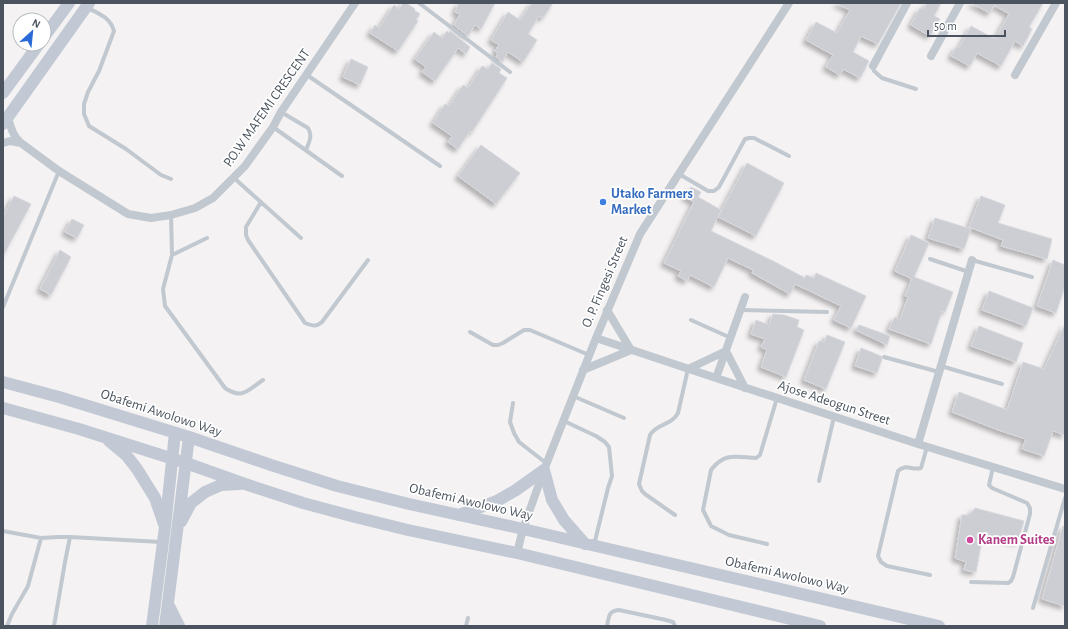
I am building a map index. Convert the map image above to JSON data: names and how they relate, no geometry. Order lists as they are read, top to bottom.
{
  "streets": {
    "main road": ["Obafemi Awolowo Way"],
    "street": ["P.O.W MAFEMI CRESCENT", "O. P. Fingesi Street", "Ajose Adeogun Street"]
  },
  "crossings": [
    ["O. P. Fingesi Street", "Ajose Adeogun Street"],
    ["O. P. Fingesi Street", "Obafemi Awolowo Way"]
  ],
  "places": ["Utako Farmers Market", "Kanem Suites"],
  "scale_bar": "50 m",
  "north": "top right"
}
